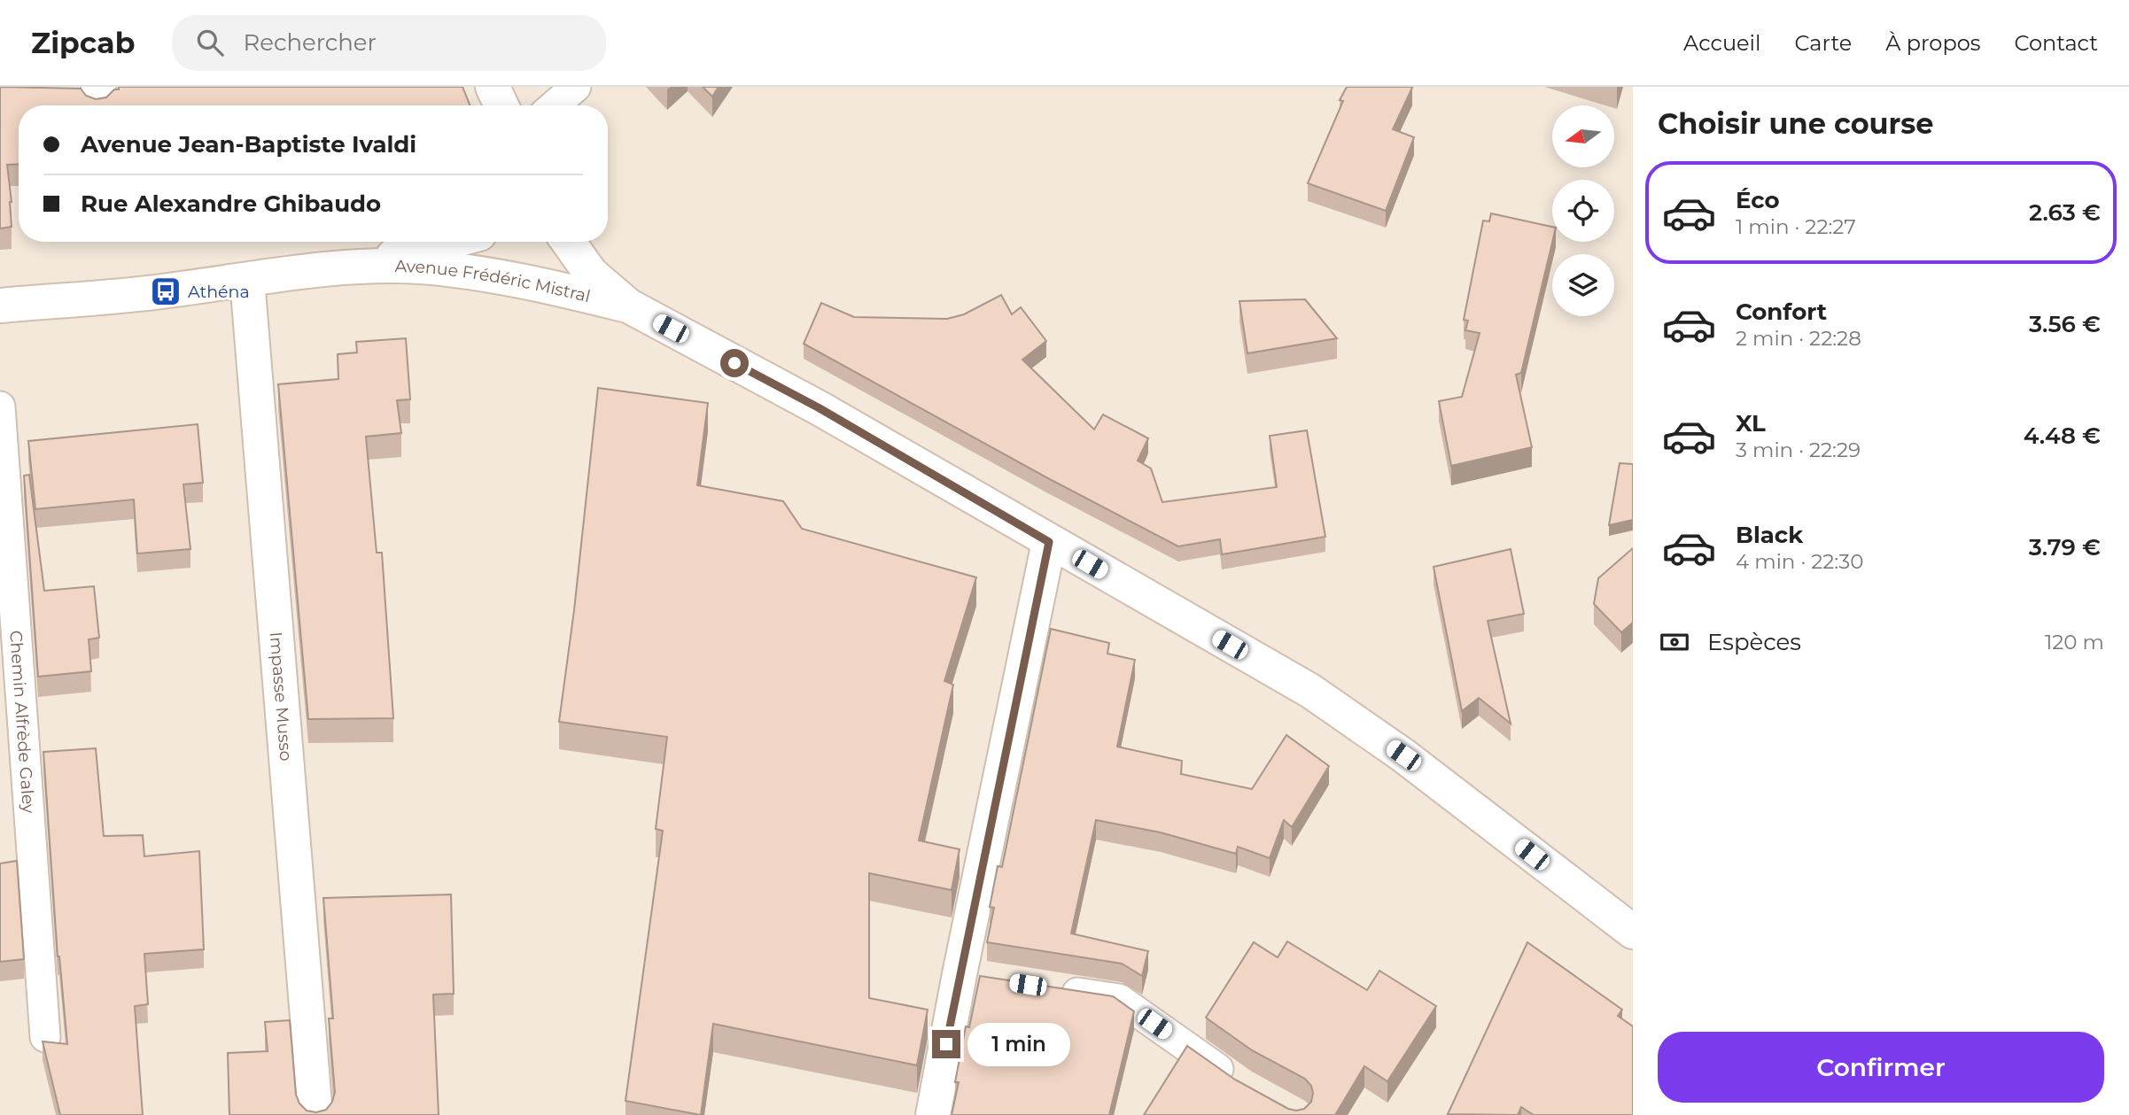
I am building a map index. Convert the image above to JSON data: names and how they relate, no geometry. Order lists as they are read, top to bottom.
{
  "streets": {
    "main road": ["Avenue Frédéric Mistral", "Impasse Musso"],
    "lane": ["Chemin Alfrède Galey"]
  },
  "crossings": [
    ["Avenue Frédéric Mistral", "Impasse Musso"]
  ],
  "places": {
    "bus stop": ["Athéna"]
  },
  "north": "left",
  "page": {
    "header": "Zipcab",
    "search": "Rechercher",
    "nav": [
      "Accueil",
      "Carte",
      "À propos",
      "Contact"
    ],
    "heading": "Choisir une course",
    "banner": ["Avenue Jean-Baptiste Ivaldi", "Rue Alexandre Ghibaudo"],
    "list": [
      {
        "name": "Éco",
        "note": "1 min · 22:27",
        "value": "2.63 €"
      },
      {
        "name": "Confort",
        "note": "2 min · 22:28",
        "value": "3.56 €"
      },
      {
        "name": "XL",
        "note": "3 min · 22:29",
        "value": "4.48 €"
      },
      {
        "name": "Black",
        "note": "4 min · 22:30",
        "value": "3.79 €"
      }
    ],
    "pay": ["Espèces", "120 m"],
    "buttons": "Confirmer",
    "bubble": "1 min"
  }
}
